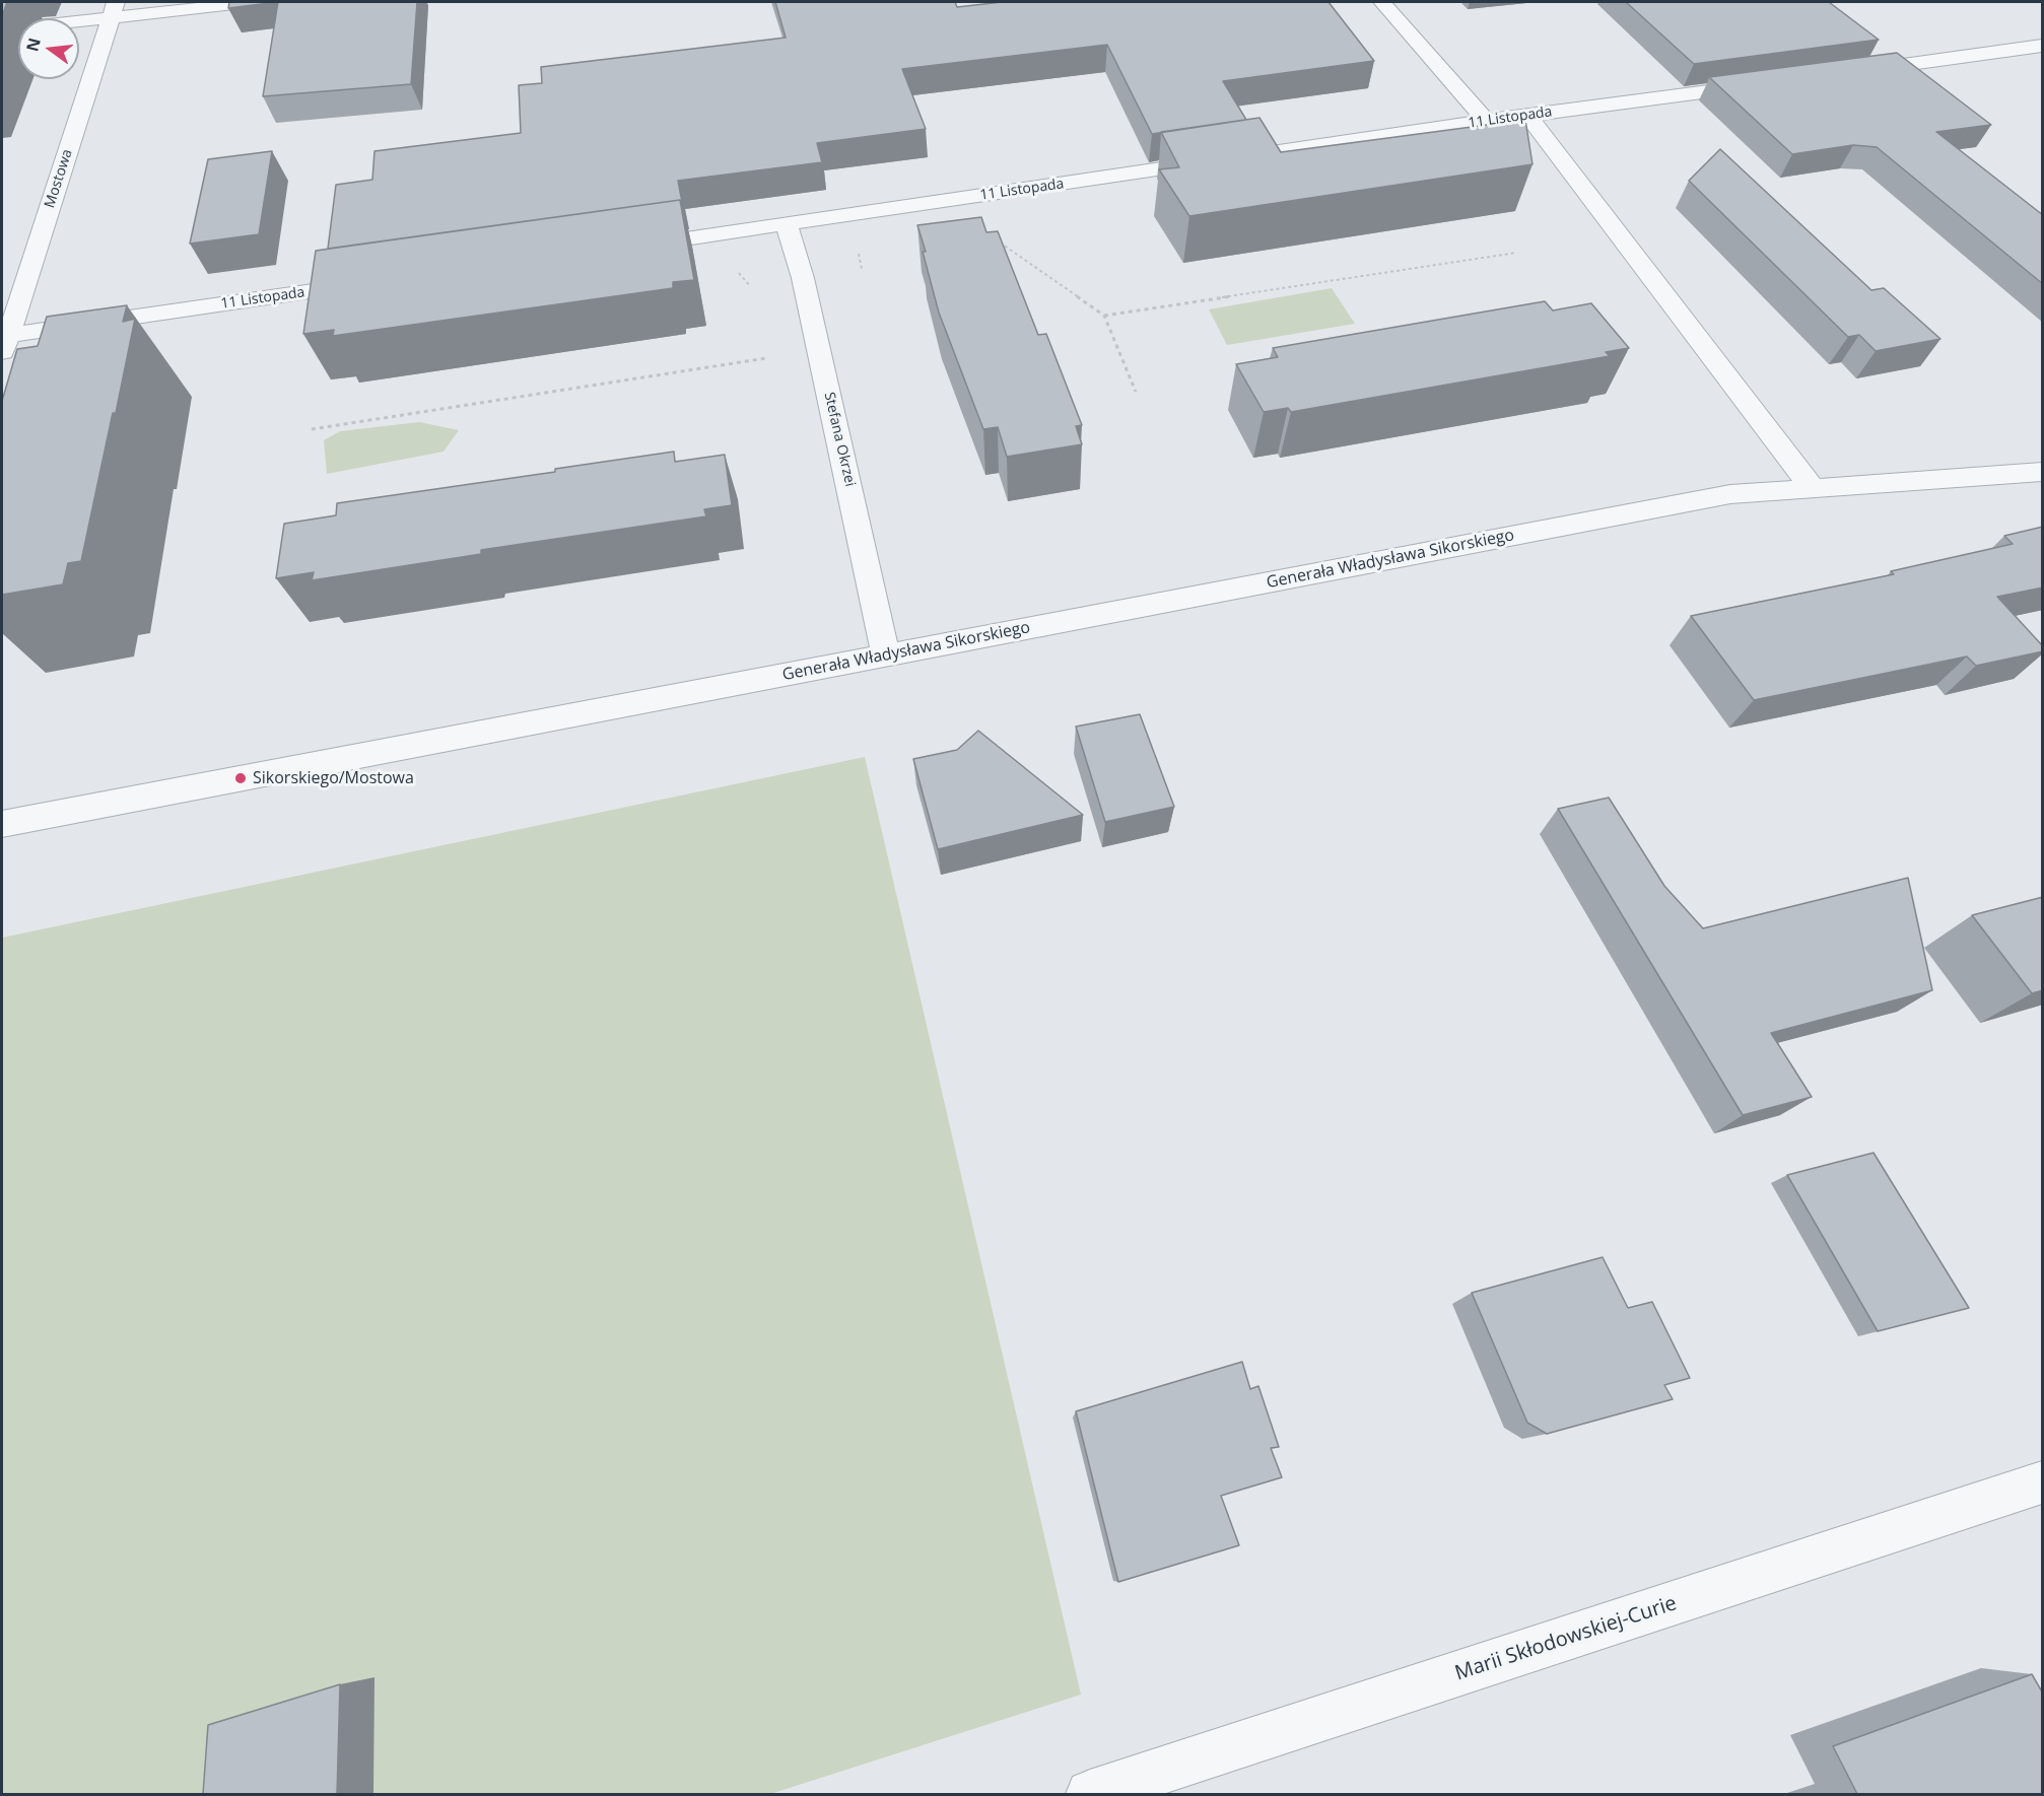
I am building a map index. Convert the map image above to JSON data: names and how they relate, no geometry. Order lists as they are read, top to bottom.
{
  "streets": {
    "street": [
      "11 Listopada",
      "Mostowa",
      "Stefana Okrzei",
      "Generała Władysława Sikorskiego",
      "Marii Skłodowskiej-Curie"
    ]
  },
  "crossings": [
    ["11 Listopada", "Mostowa"],
    ["11 Listopada", "Stefana Okrzei"],
    ["Stefana Okrzei", "Generała Władysława Sikorskiego"]
  ],
  "places": ["Sikorskiego/Mostowa"],
  "north": "left"
}
